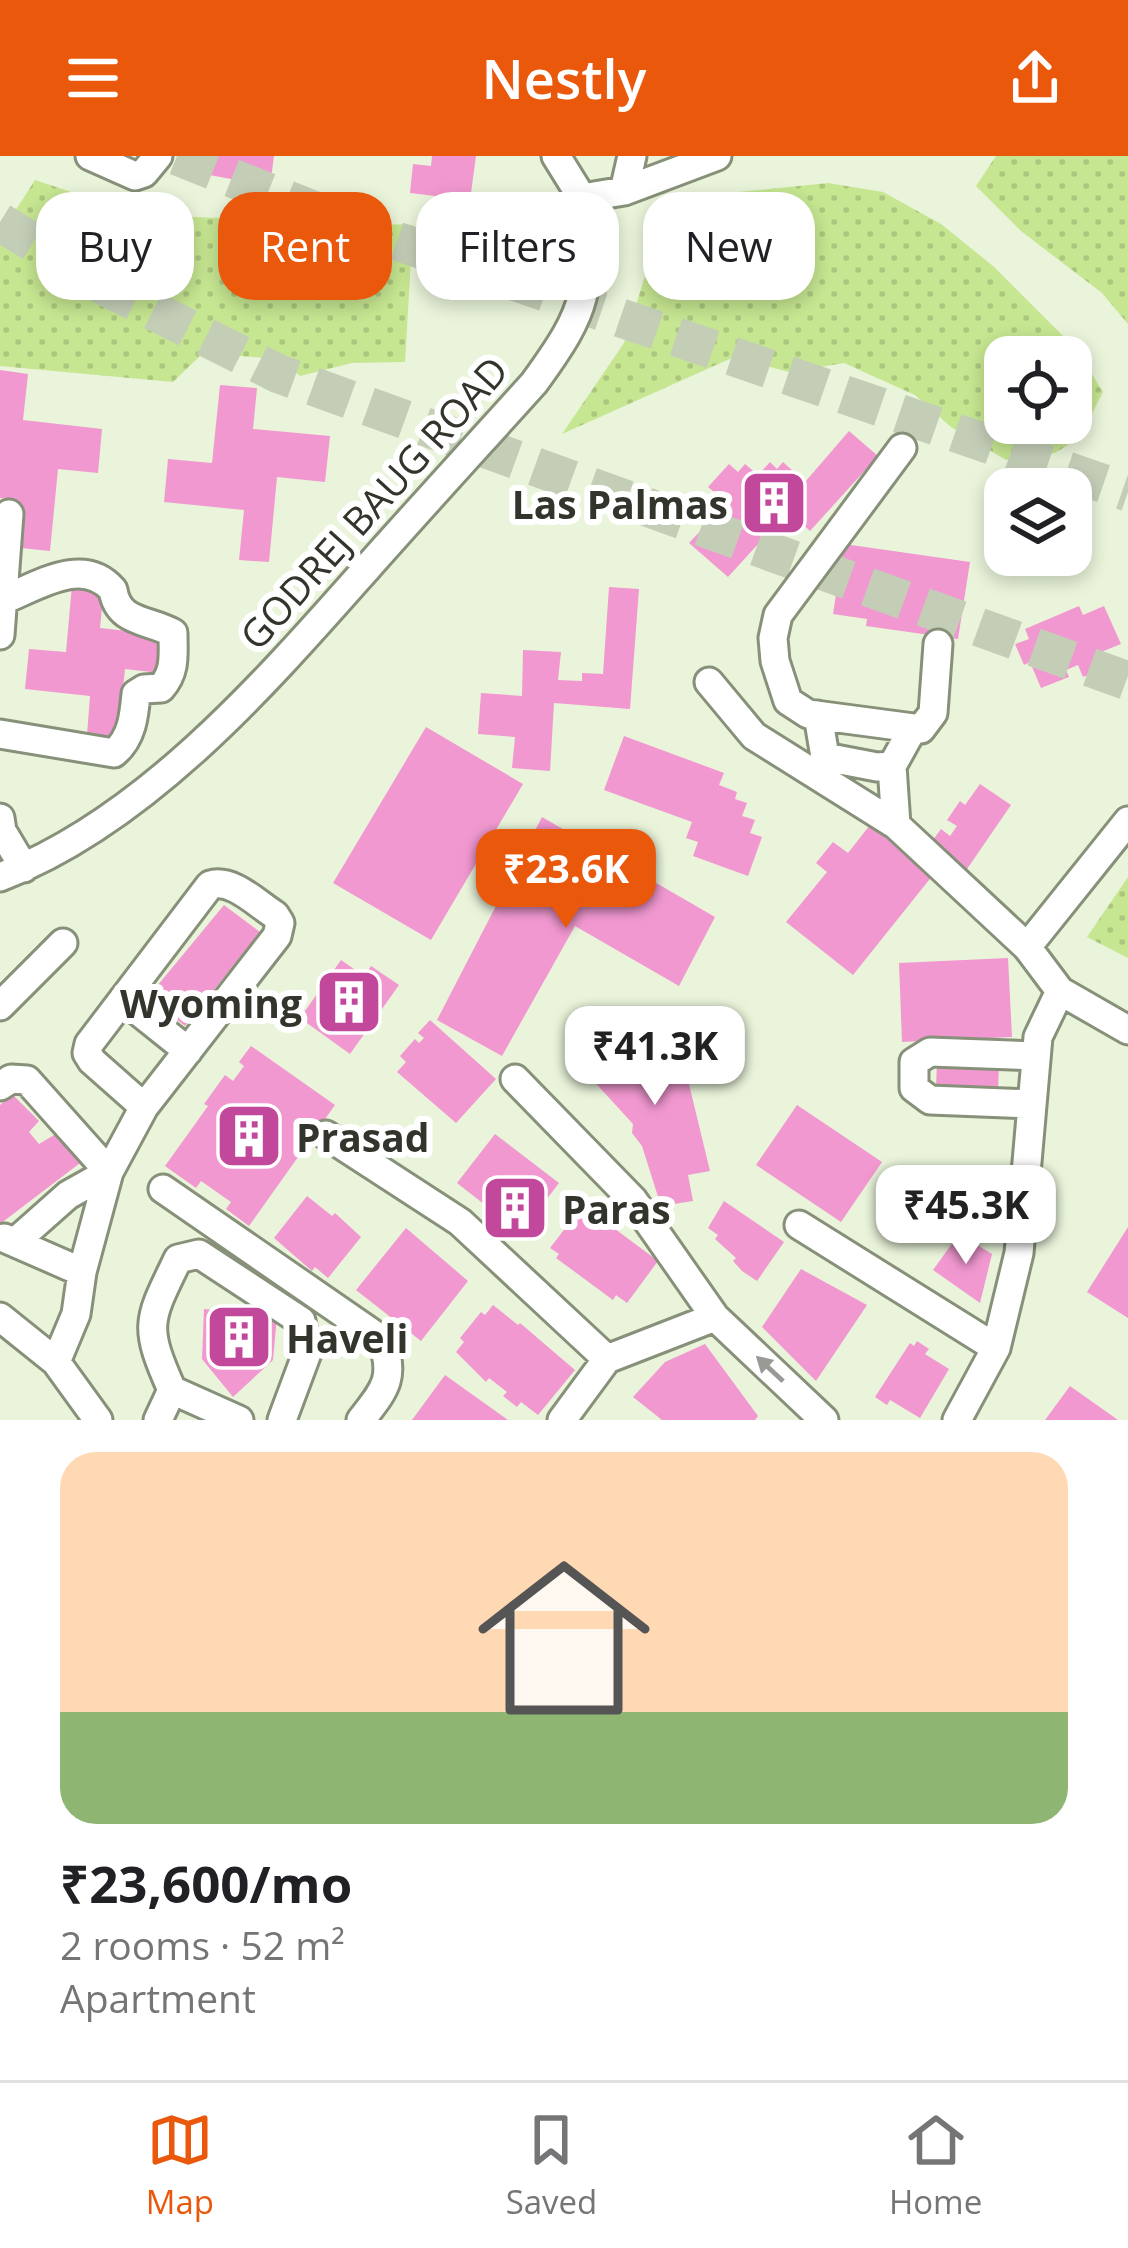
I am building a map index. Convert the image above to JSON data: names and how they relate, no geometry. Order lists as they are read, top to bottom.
{
  "streets": {
    "street": ["GODREJ BAUG ROAD"]
  },
  "places": {
    "building": [
      "Las Palmas",
      "Wyoming",
      "Prasad",
      "Paras",
      "Haveli"
    ]
  },
  "page": {
    "header": "Nestly",
    "chip": [
      "Buy",
      "Rent",
      "Filters",
      "New"
    ],
    "price": ["₹23.6K", "₹41.3K", "₹45.3K"],
    "list": [
      {
        "name": "₹23,600/mo",
        "note": "2 rooms · 52 m² · Apartment"
      }
    ],
    "tabs": ["Map", "Saved", "Home"]
  }
}
